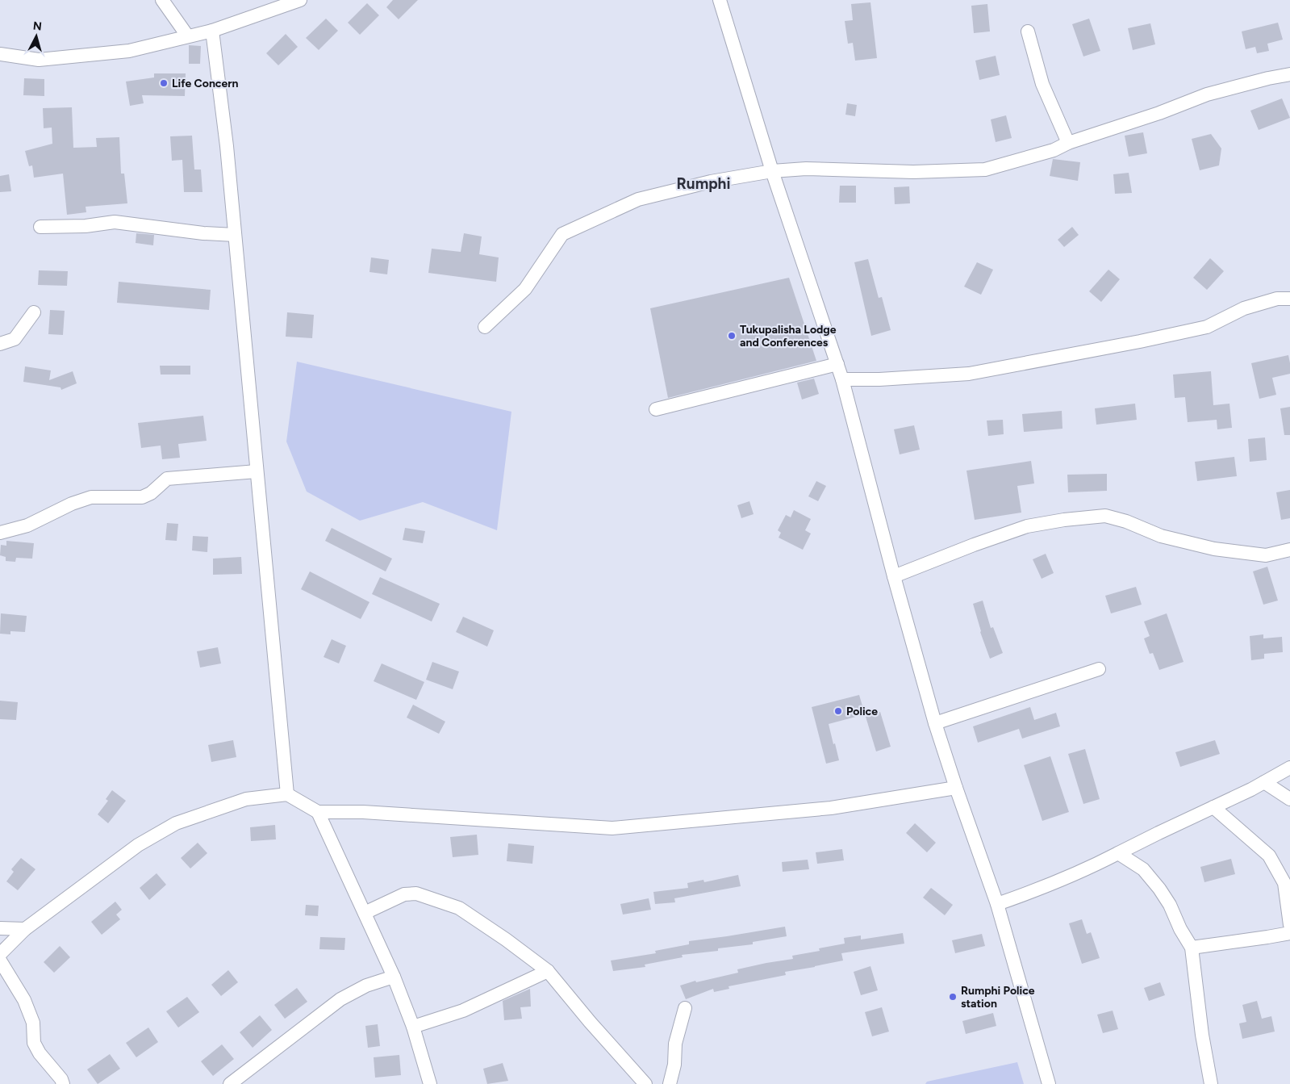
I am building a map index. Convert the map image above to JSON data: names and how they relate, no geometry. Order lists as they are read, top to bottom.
{
  "districts": ["Rumphi"],
  "places": [
    "Life Concern",
    "Tukupalisha Lodge and Conferences",
    "Police",
    "Rumphi Police station"
  ],
  "north": "top"
}
